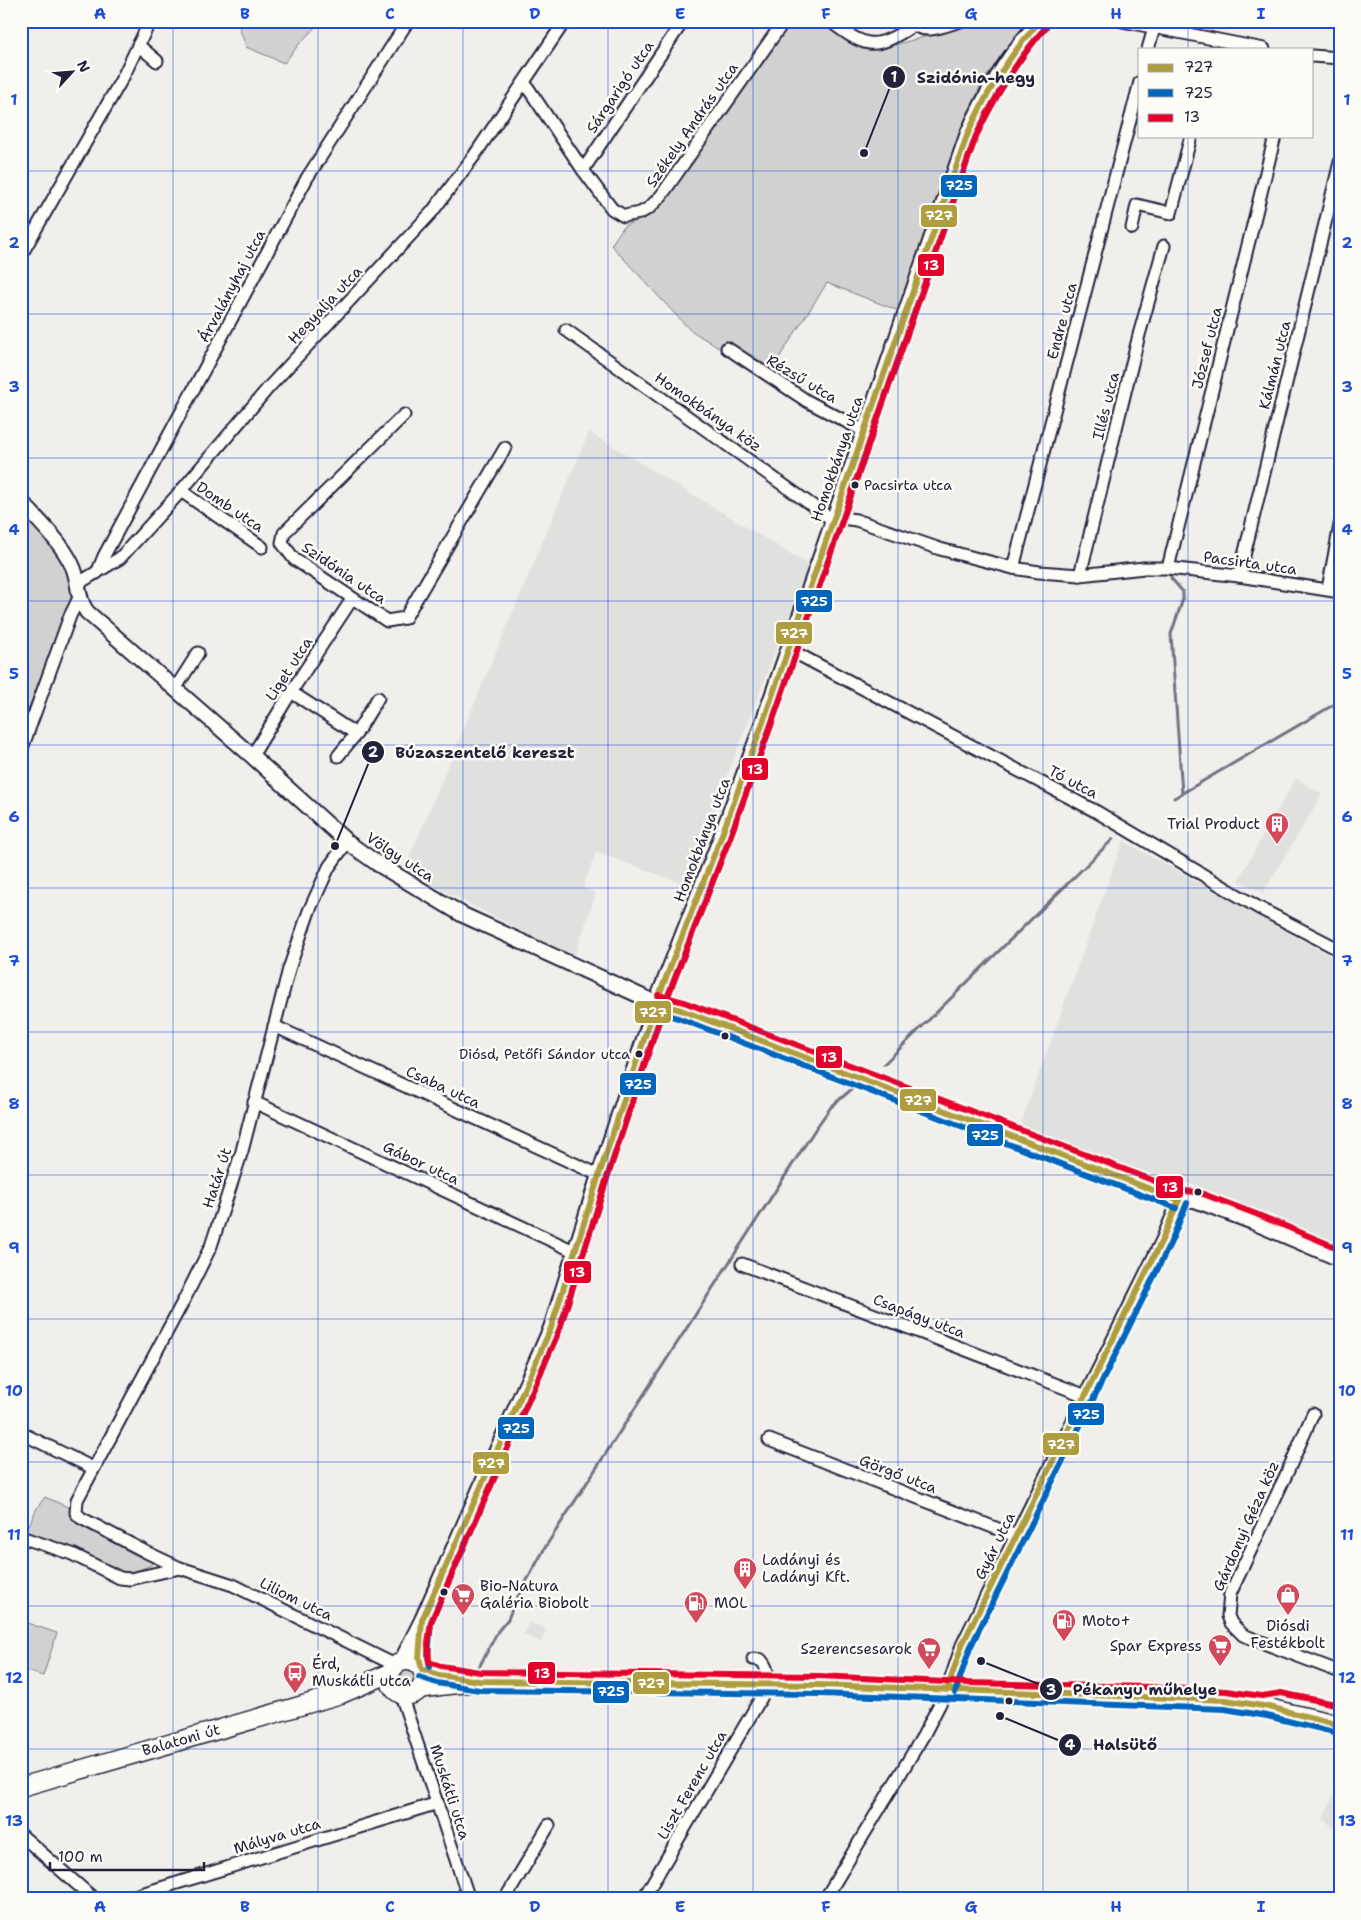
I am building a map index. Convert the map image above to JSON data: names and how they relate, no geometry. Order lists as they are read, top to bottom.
{
  "streets": {
    "main road": ["Balatoni út"],
    "street": [
      "Sárgarigó utca",
      "Székely András utca",
      "Árvalányhaj utca",
      "Hegyalja utca",
      "Endre utca",
      "József utca",
      "Kálmán utca",
      "Rézsű utca",
      "Illés utca",
      "Homokbánya köz",
      "Homokbánya utca",
      "Domb utca",
      "Pacsirta utca",
      "Szidónia utca",
      "Liget utca",
      "Tó utca",
      "Völgy utca",
      "Csaba utca",
      "Gábor utca",
      "Határ út",
      "Csapágy utca",
      "Görgő utca",
      "Gárdonyi Géza köz",
      "Gyár utca",
      "Liliom utca",
      "Liszt Ferenc utca",
      "Muskátli utca",
      "Mályva utca"
    ]
  },
  "crossings": [
    ["Sárgarigó utca", "Székely András utca"],
    ["Székely András utca", "Hegyalja utca"],
    ["Árvalányhaj utca", "Hegyalja utca"],
    ["Hegyalja utca", "Domb utca"],
    ["Endre utca", "Pacsirta utca"],
    ["József utca", "Pacsirta utca"],
    ["Kálmán utca", "Pacsirta utca"],
    ["Rézsű utca", "Homokbánya utca"],
    ["Illés utca", "Pacsirta utca"],
    ["Homokbánya köz", "Homokbánya utca"],
    ["Homokbánya köz", "Pacsirta utca"],
    ["Homokbánya utca", "Pacsirta utca"],
    ["Homokbánya utca", "Tó utca"],
    ["Homokbánya utca", "Völgy utca"],
    ["Homokbánya utca", "Csaba utca"],
    ["Homokbánya utca", "Gábor utca"],
    ["Homokbánya utca", "Liliom utca"],
    ["Homokbánya utca", "Balatoni út"],
    ["Homokbánya utca", "Muskátli utca"],
    ["Szidónia utca", "Liget utca"],
    ["Liget utca", "Völgy utca"],
    ["Völgy utca", "Határ út"],
    ["Völgy utca", "Gyár utca"],
    ["Csaba utca", "Határ út"],
    ["Gábor utca", "Határ út"],
    ["Határ út", "Liliom utca"],
    ["Csapágy utca", "Gyár utca"],
    ["Görgő utca", "Gyár utca"],
    ["Liliom utca", "Balatoni út"],
    ["Liliom utca", "Muskátli utca"],
    ["Balatoni út", "Muskátli utca"],
    ["Muskátli utca", "Mályva utca"]
  ],
  "places": {
    "other": [
      "Szidónia-hegy",
      "Pacsirta utca",
      "Búzaszentelő kereszt",
      "Diósd, Petőfi Sándor utca",
      "Pékanyu műhelye",
      "Halsütő"
    ],
    "building": ["Trial Product", "Ladányi és Ladányi Kft."],
    "supermarket": ["Bio-Natura Galéria Biobolt", "Spar Express", "Szerencsesarok"],
    "shop": ["Diósdi Festékbolt"],
    "fuel station": ["MOL", "Moto+"],
    "bus stop": ["Érd, Muskátli utca"]
  },
  "lines": ["transit line 727", "transit line 725", "transit line 13"],
  "legend": ["727", "725", "13"],
  "scale_bar": "100 m",
  "north": "top right",
  "grid": {
    "columns": [
      "A",
      "B",
      "C",
      "D",
      "E",
      "F",
      "G",
      "H",
      "I"
    ],
    "rows": [
      "1",
      "2",
      "3",
      "4",
      "5",
      "6",
      "7",
      "8",
      "9",
      "10",
      "11",
      "12",
      "13"
    ]
  }
}
